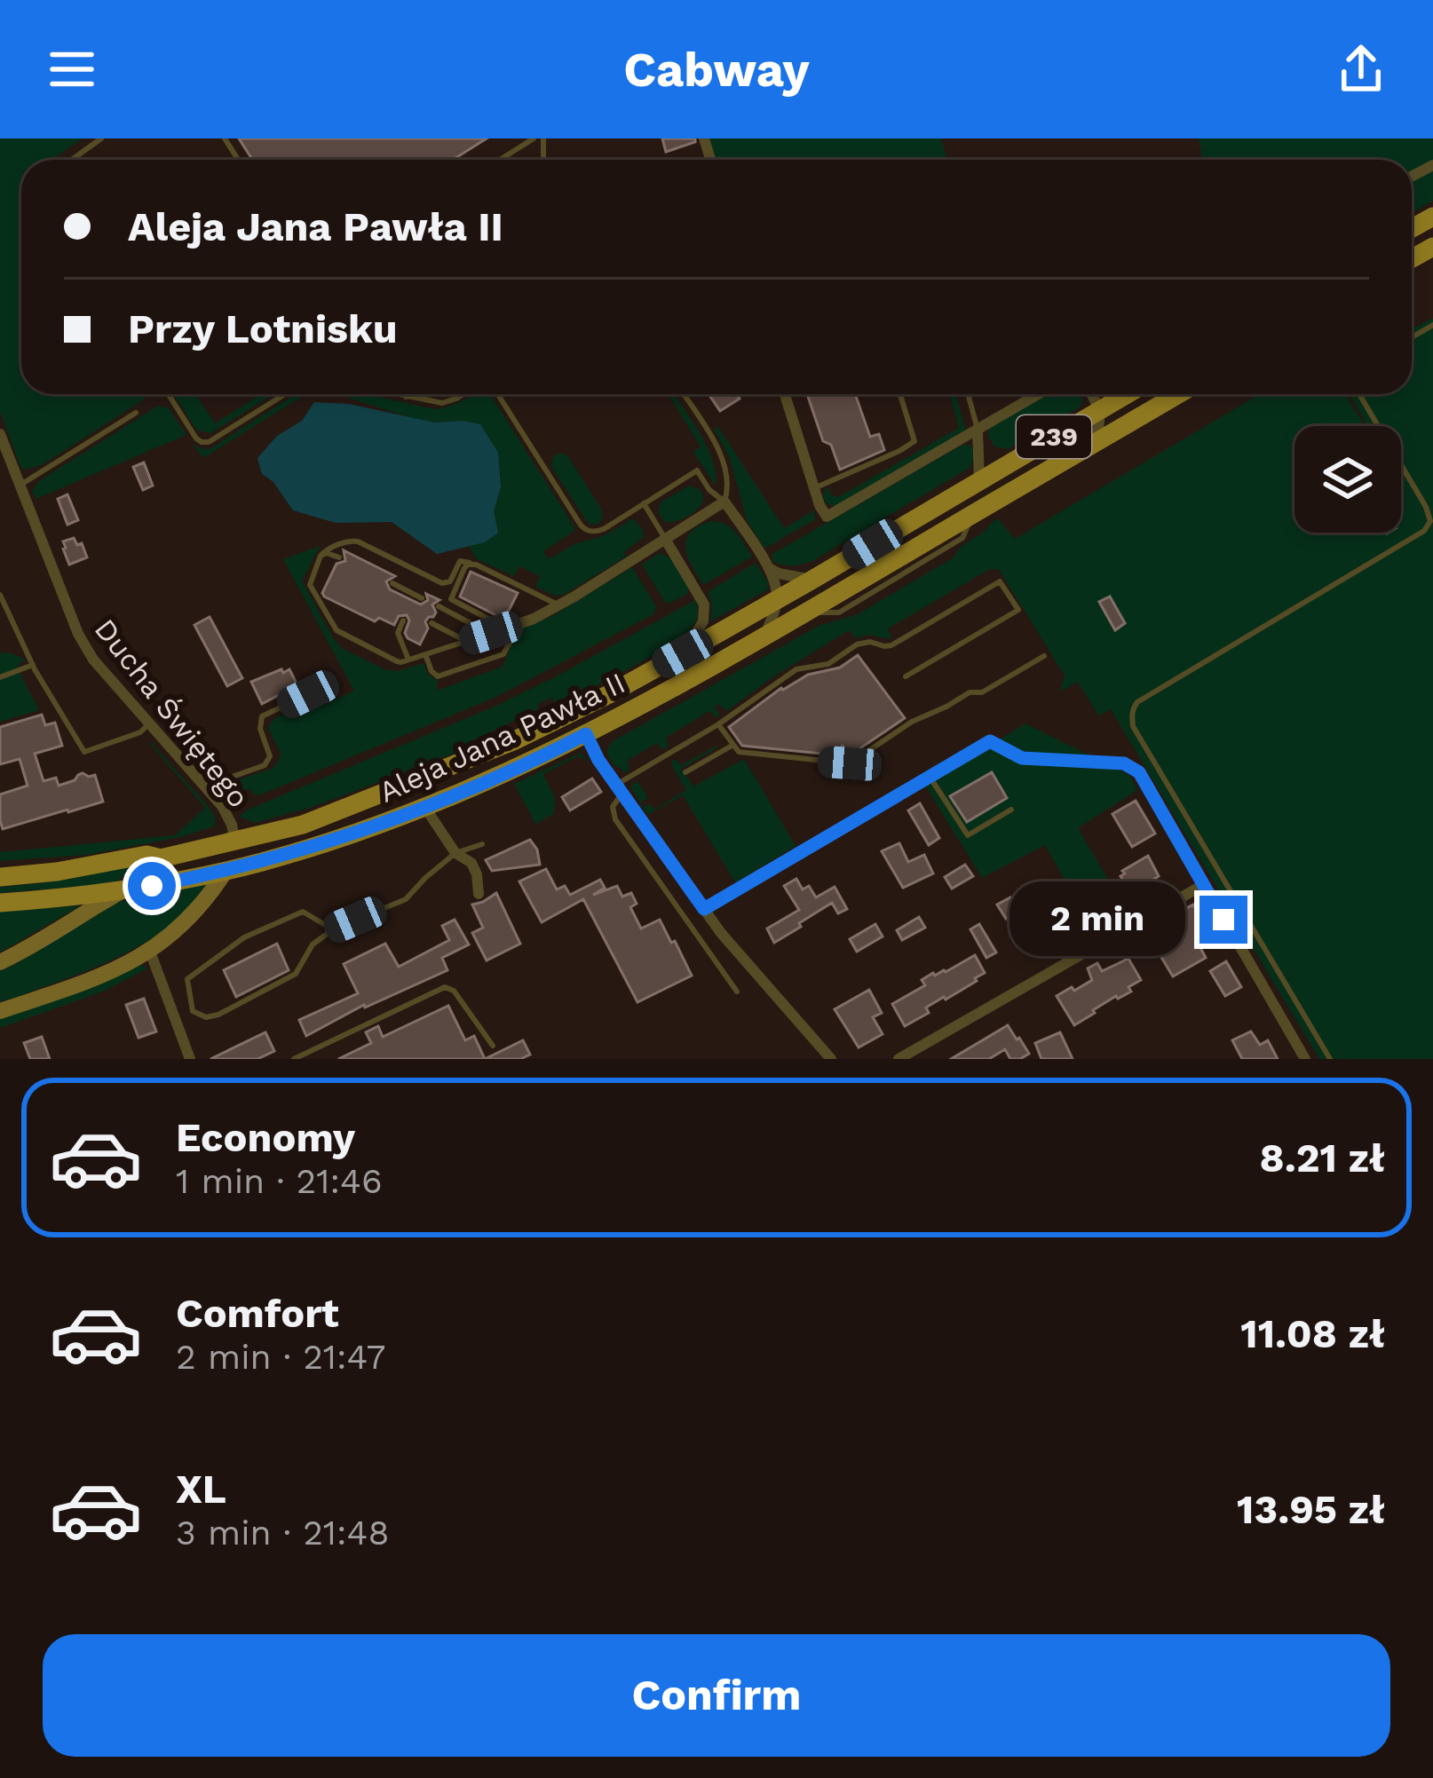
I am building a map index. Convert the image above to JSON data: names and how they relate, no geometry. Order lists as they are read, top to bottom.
{
  "streets": {
    "main road": ["239", "Aleja Jana Pawła II"],
    "street": ["Ducha Świętego"]
  },
  "crossings": [
    ["Ducha Świętego", "Aleja Jana Pawła II"]
  ],
  "page": {
    "header": "Cabway",
    "banner": ["Aleja Jana Pawła II", "Przy Lotnisku"],
    "bubble": "2 min",
    "list": [
      {
        "name": "Economy",
        "note": "1 min · 21:46",
        "value": "8.21 zł"
      },
      {
        "name": "Comfort",
        "note": "2 min · 21:47",
        "value": "11.08 zł"
      },
      {
        "name": "XL",
        "note": "3 min · 21:48",
        "value": "13.95 zł"
      }
    ],
    "buttons": "Confirm"
  }
}
